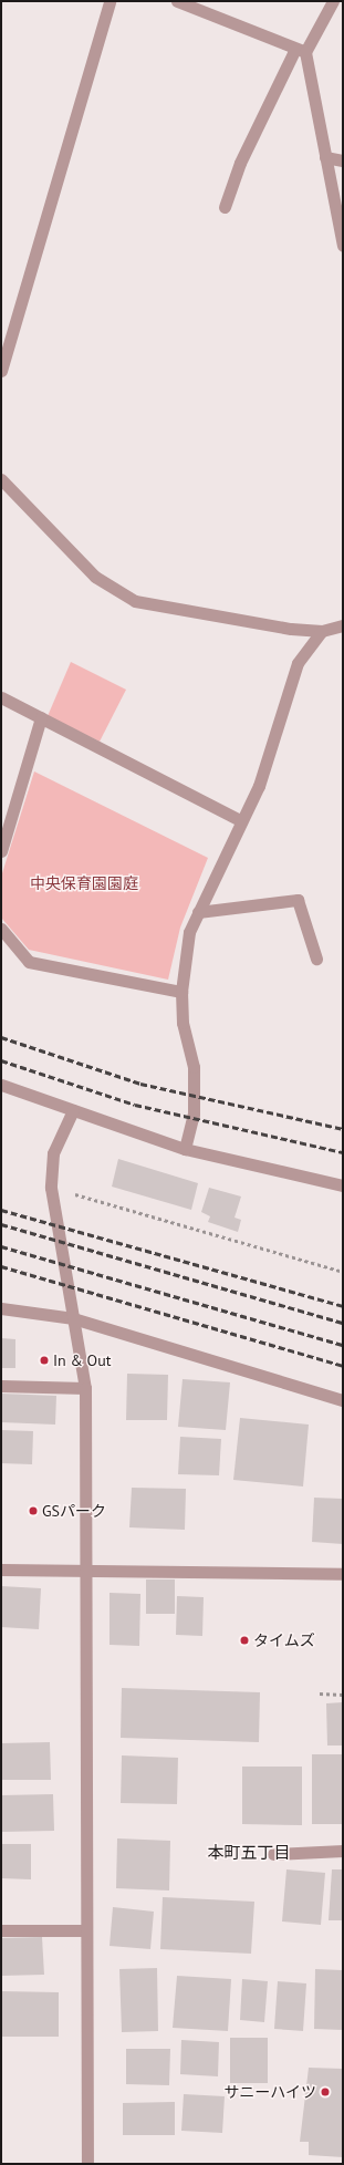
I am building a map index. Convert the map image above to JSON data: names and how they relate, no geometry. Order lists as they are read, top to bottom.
{
  "districts": ["本町五丁目"],
  "parks": ["中央保育園園庭"],
  "places": [
    "In & Out",
    "GSパーク",
    "タイムズ",
    "サニーハイツ"
  ]
}
